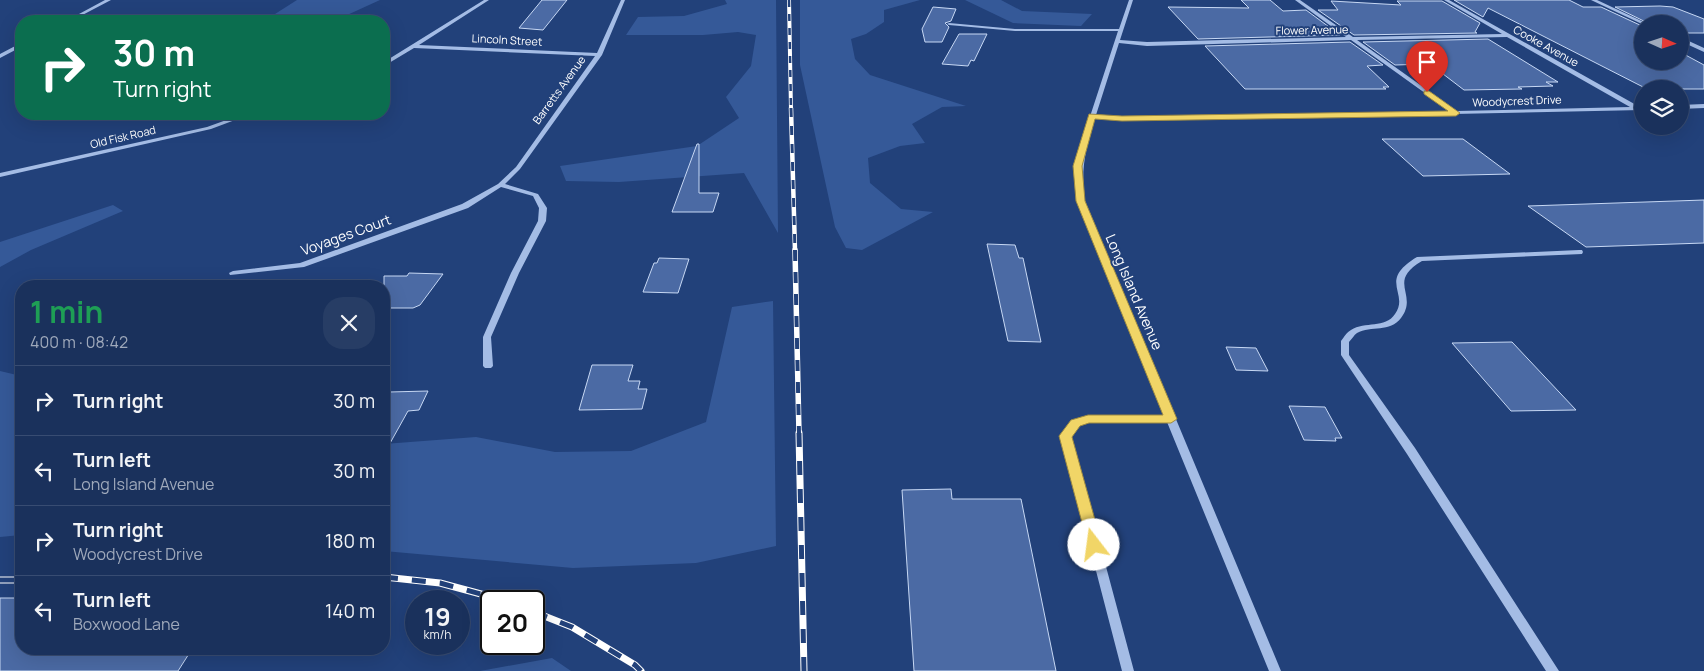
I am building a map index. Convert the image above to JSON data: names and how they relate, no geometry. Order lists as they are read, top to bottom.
{
  "streets": {
    "street": [
      "Flower Avenue",
      "Lincoln Street",
      "Cooke Avenue",
      "Barretts Avenue",
      "Woodycrest Drive",
      "Old Fisk Road",
      "Voyages Court",
      "Long Island Avenue"
    ]
  },
  "crossings": [
    ["Flower Avenue", "Cooke Avenue"],
    ["Flower Avenue", "Long Island Avenue"],
    ["Lincoln Street", "Barretts Avenue"],
    ["Barretts Avenue", "Voyages Court"],
    ["Woodycrest Drive", "Long Island Avenue"]
  ],
  "north": "right",
  "page": {
    "turn": ["30 m", "Turn right"],
    "heading": ["1 min", "400 m · 08:42"],
    "list": [
      {
        "name": "Turn right",
        "value": "30 m"
      },
      {
        "name": "Turn left",
        "note": "Long Island Avenue",
        "value": "30 m"
      },
      {
        "name": "Turn right",
        "note": "Woodycrest Drive",
        "value": "180 m"
      },
      {
        "name": "Turn left",
        "note": "Boxwood Lane",
        "value": "140 m"
      }
    ],
    "speed": "19 km/h",
    "limit": "20"
  }
}
